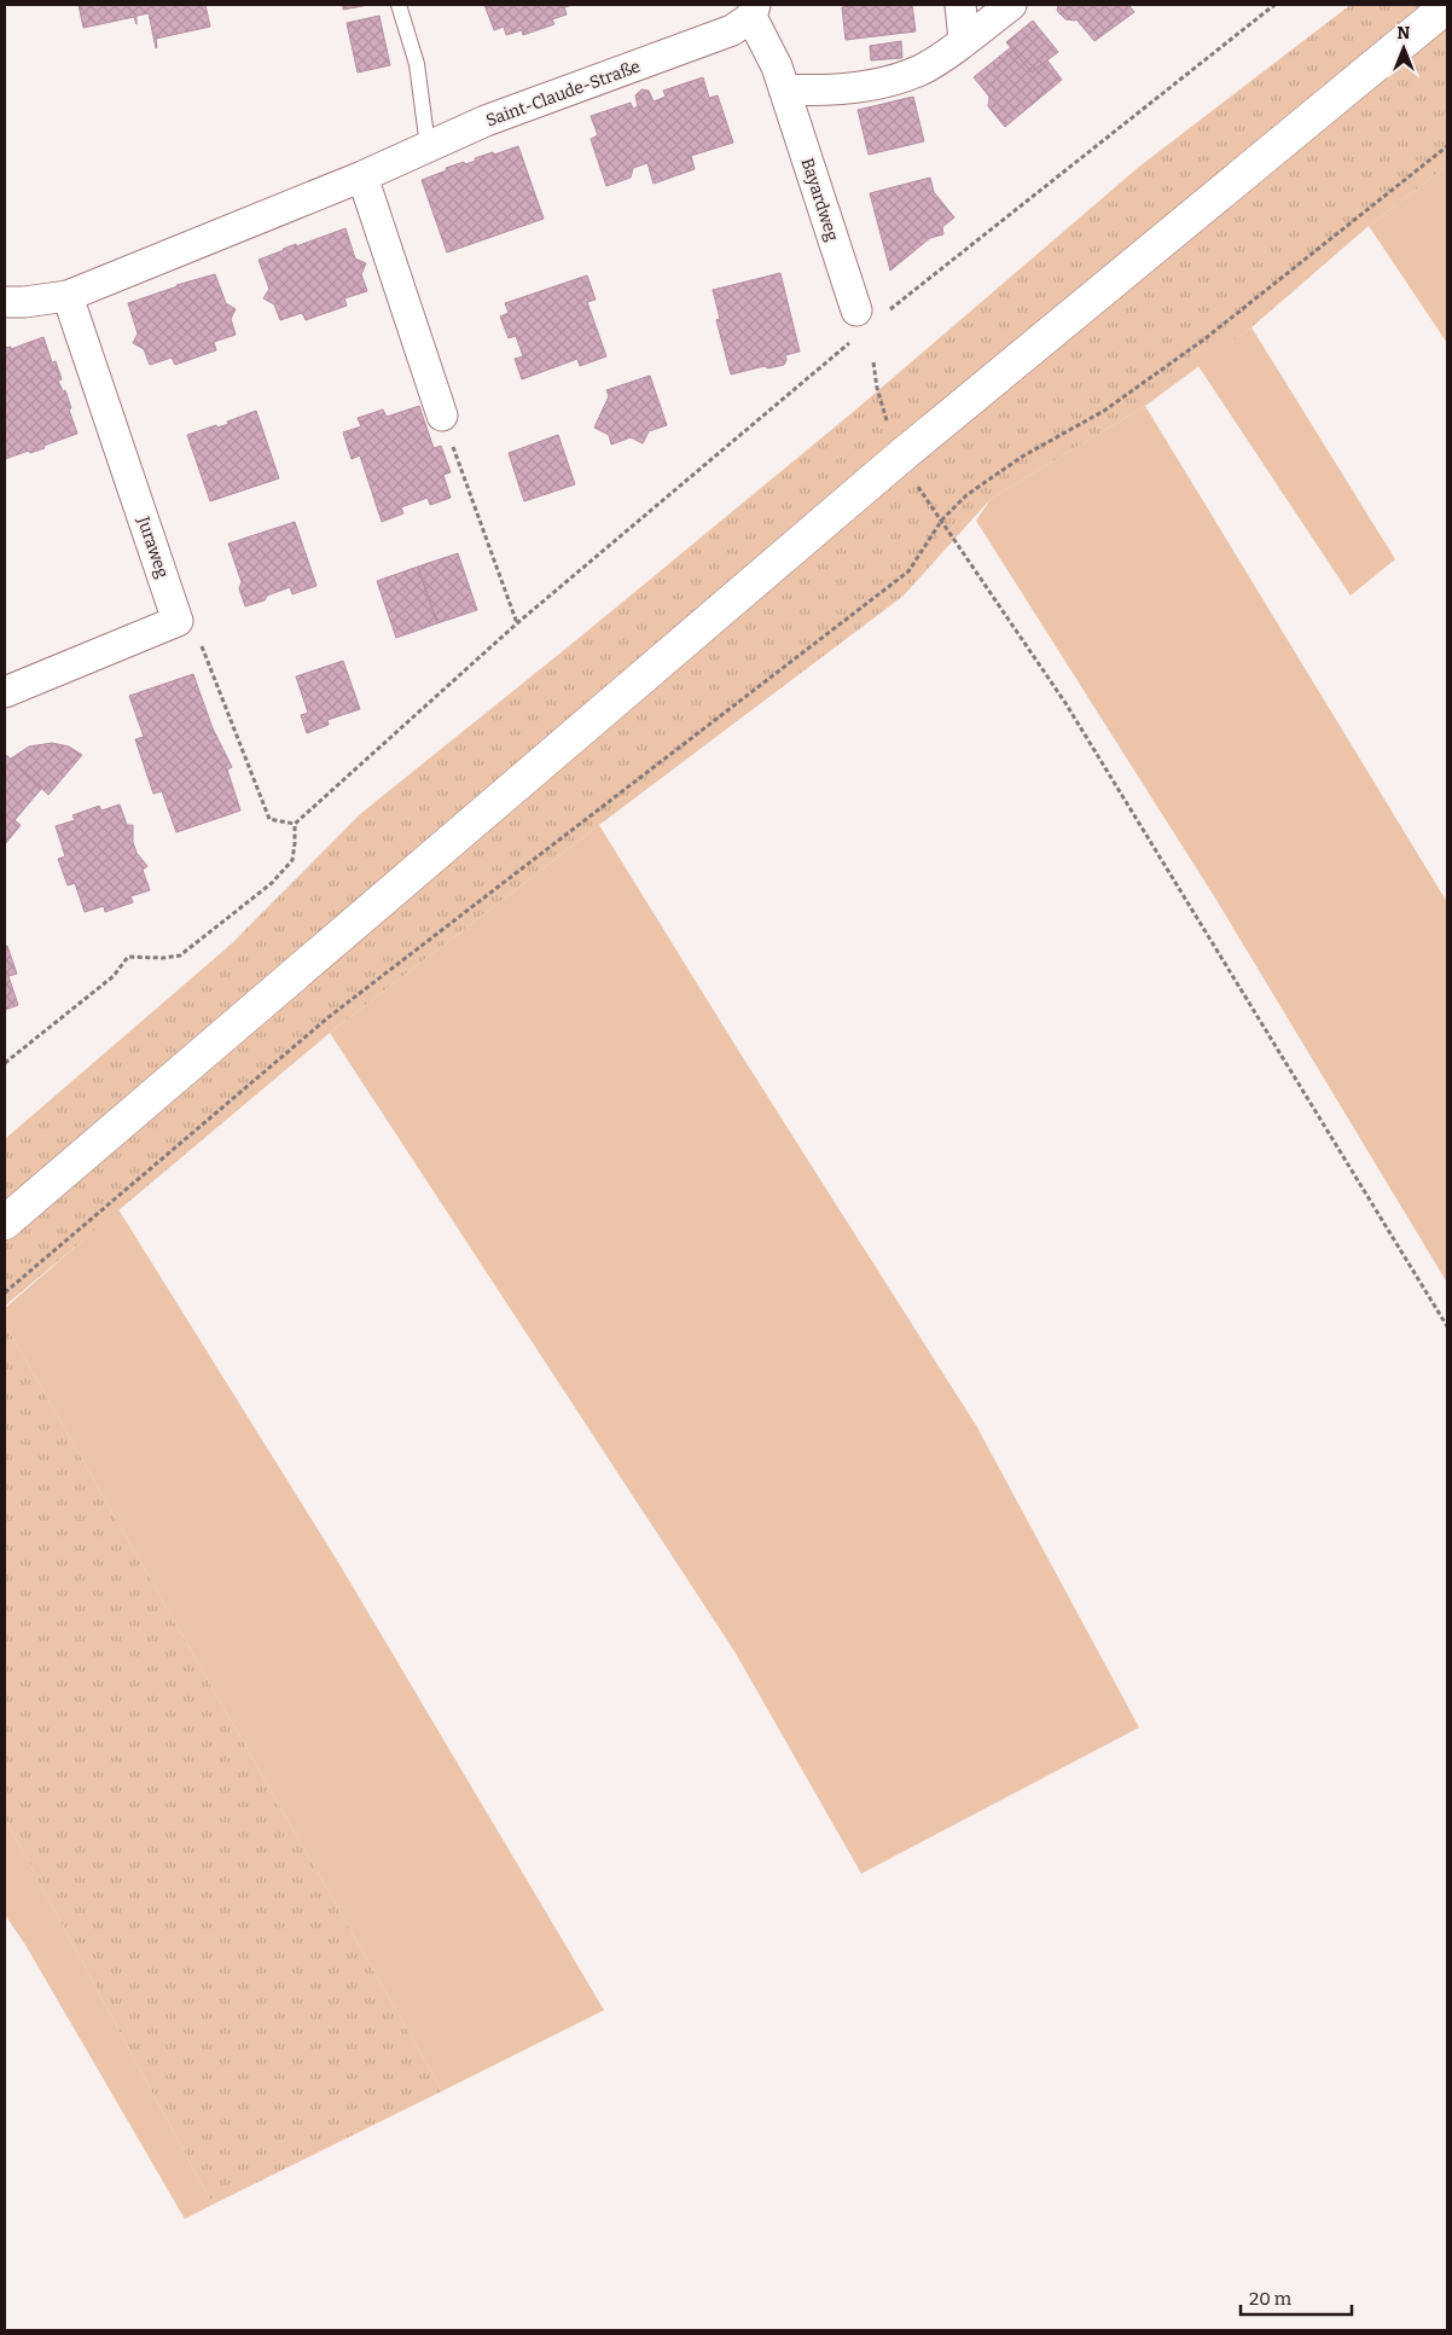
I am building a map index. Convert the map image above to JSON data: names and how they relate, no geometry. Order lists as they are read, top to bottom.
{
  "streets": {
    "street": ["Saint-Claude-Straße", "Bayardweg", "Juraweg"]
  },
  "crossings": [
    ["Saint-Claude-Straße", "Bayardweg"],
    ["Saint-Claude-Straße", "Juraweg"]
  ],
  "scale_bar": "20 m",
  "north": "top"
}
